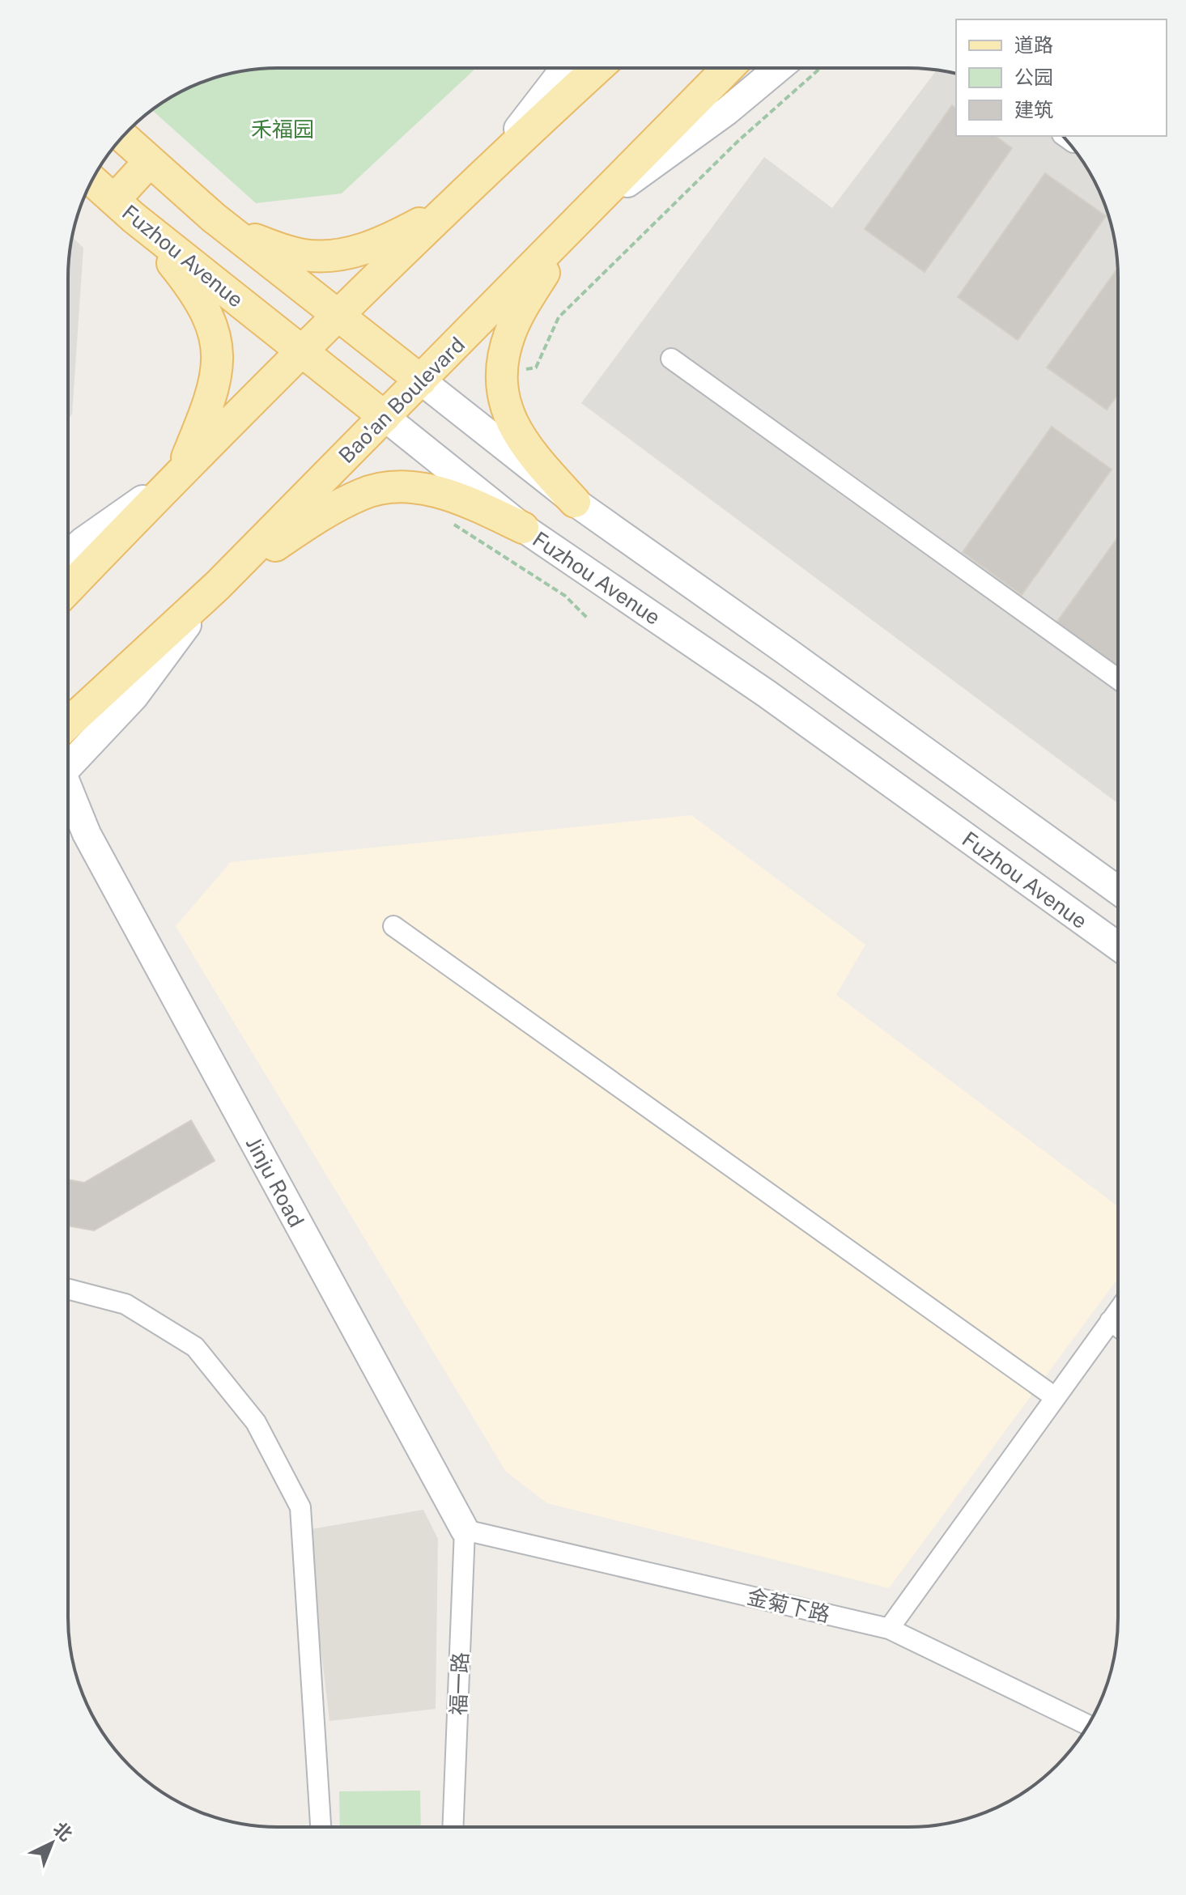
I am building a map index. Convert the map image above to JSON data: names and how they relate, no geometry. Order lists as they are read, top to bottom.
{
  "streets": {
    "main road": ["Fuzhou Avenue", "Bao'an Boulevard", "Jinju Road"],
    "street": ["金菊下路", "福一路"]
  },
  "crossings": [
    ["Fuzhou Avenue", "Bao'an Boulevard"],
    ["Jinju Road", "金菊下路"],
    ["Jinju Road", "福一路"],
    ["金菊下路", "福一路"]
  ],
  "parks": ["禾福园"],
  "legend": ["道路", "公园", "建筑"],
  "north": "top right"
}
